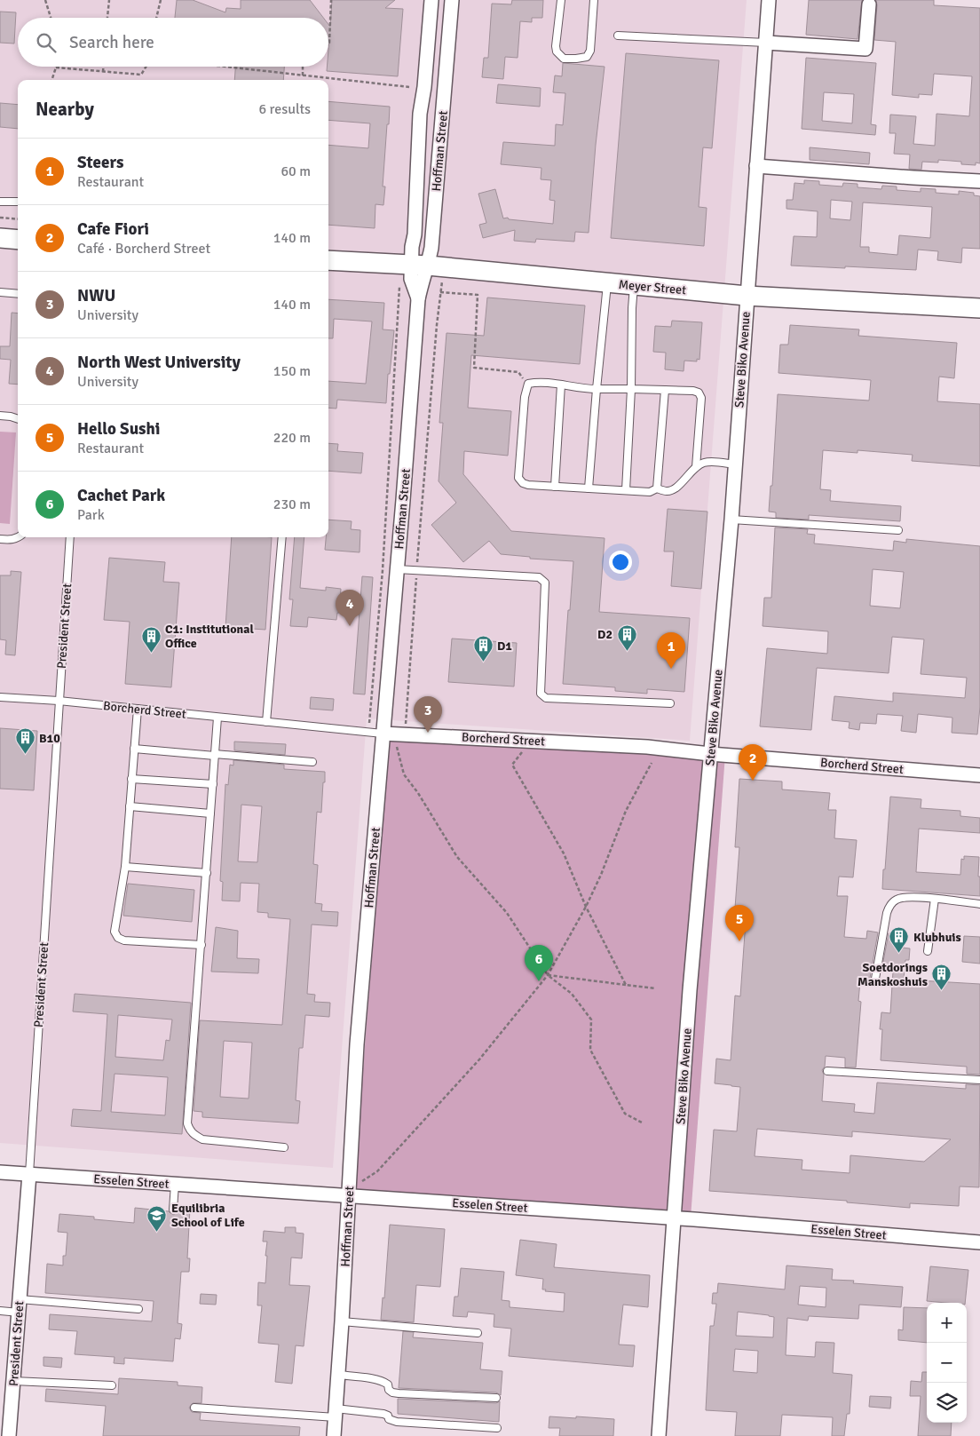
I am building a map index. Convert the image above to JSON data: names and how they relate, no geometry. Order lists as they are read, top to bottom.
{
  "streets": {
    "street": [
      "Hoffman Street",
      "Meyer Street",
      "Steve Biko Avenue",
      "President Street",
      "Borcherd Street",
      "Esselen Street"
    ]
  },
  "crossings": [
    ["Hoffman Street", "Meyer Street"],
    ["Hoffman Street", "Borcherd Street"],
    ["Hoffman Street", "Esselen Street"],
    ["Meyer Street", "Steve Biko Avenue"],
    ["Steve Biko Avenue", "Borcherd Street"],
    ["Steve Biko Avenue", "Esselen Street"],
    ["President Street", "Borcherd Street"],
    ["President Street", "Esselen Street"]
  ],
  "places": {
    "building": [
      "D2",
      "C1: Institutional Office",
      "D1",
      "B10",
      "Klubhuis",
      "Soetdorings Manskoshuis"
    ],
    "school or university": ["Equilibria School of Life"]
  },
  "page": {
    "search": "Search here",
    "heading": ["Nearby", "6 results"],
    "list": [
      {
        "mark": "1",
        "name": "Steers",
        "note": "Restaurant",
        "value": "60 m"
      },
      {
        "mark": "2",
        "name": "Cafe Fiori",
        "note": "Café · Borcherd Street",
        "value": "140 m"
      },
      {
        "mark": "3",
        "name": "NWU",
        "note": "University",
        "value": "140 m"
      },
      {
        "mark": "4",
        "name": "North West University",
        "note": "University",
        "value": "150 m"
      },
      {
        "mark": "5",
        "name": "Hello Sushi",
        "note": "Restaurant",
        "value": "220 m"
      },
      {
        "mark": "6",
        "name": "Cachet Park",
        "note": "Park",
        "value": "230 m"
      }
    ],
    "pins": [
      "4",
      "1",
      "3",
      "2",
      "5",
      "6"
    ],
    "map_buttons": ["+", "−"]
  }
}
